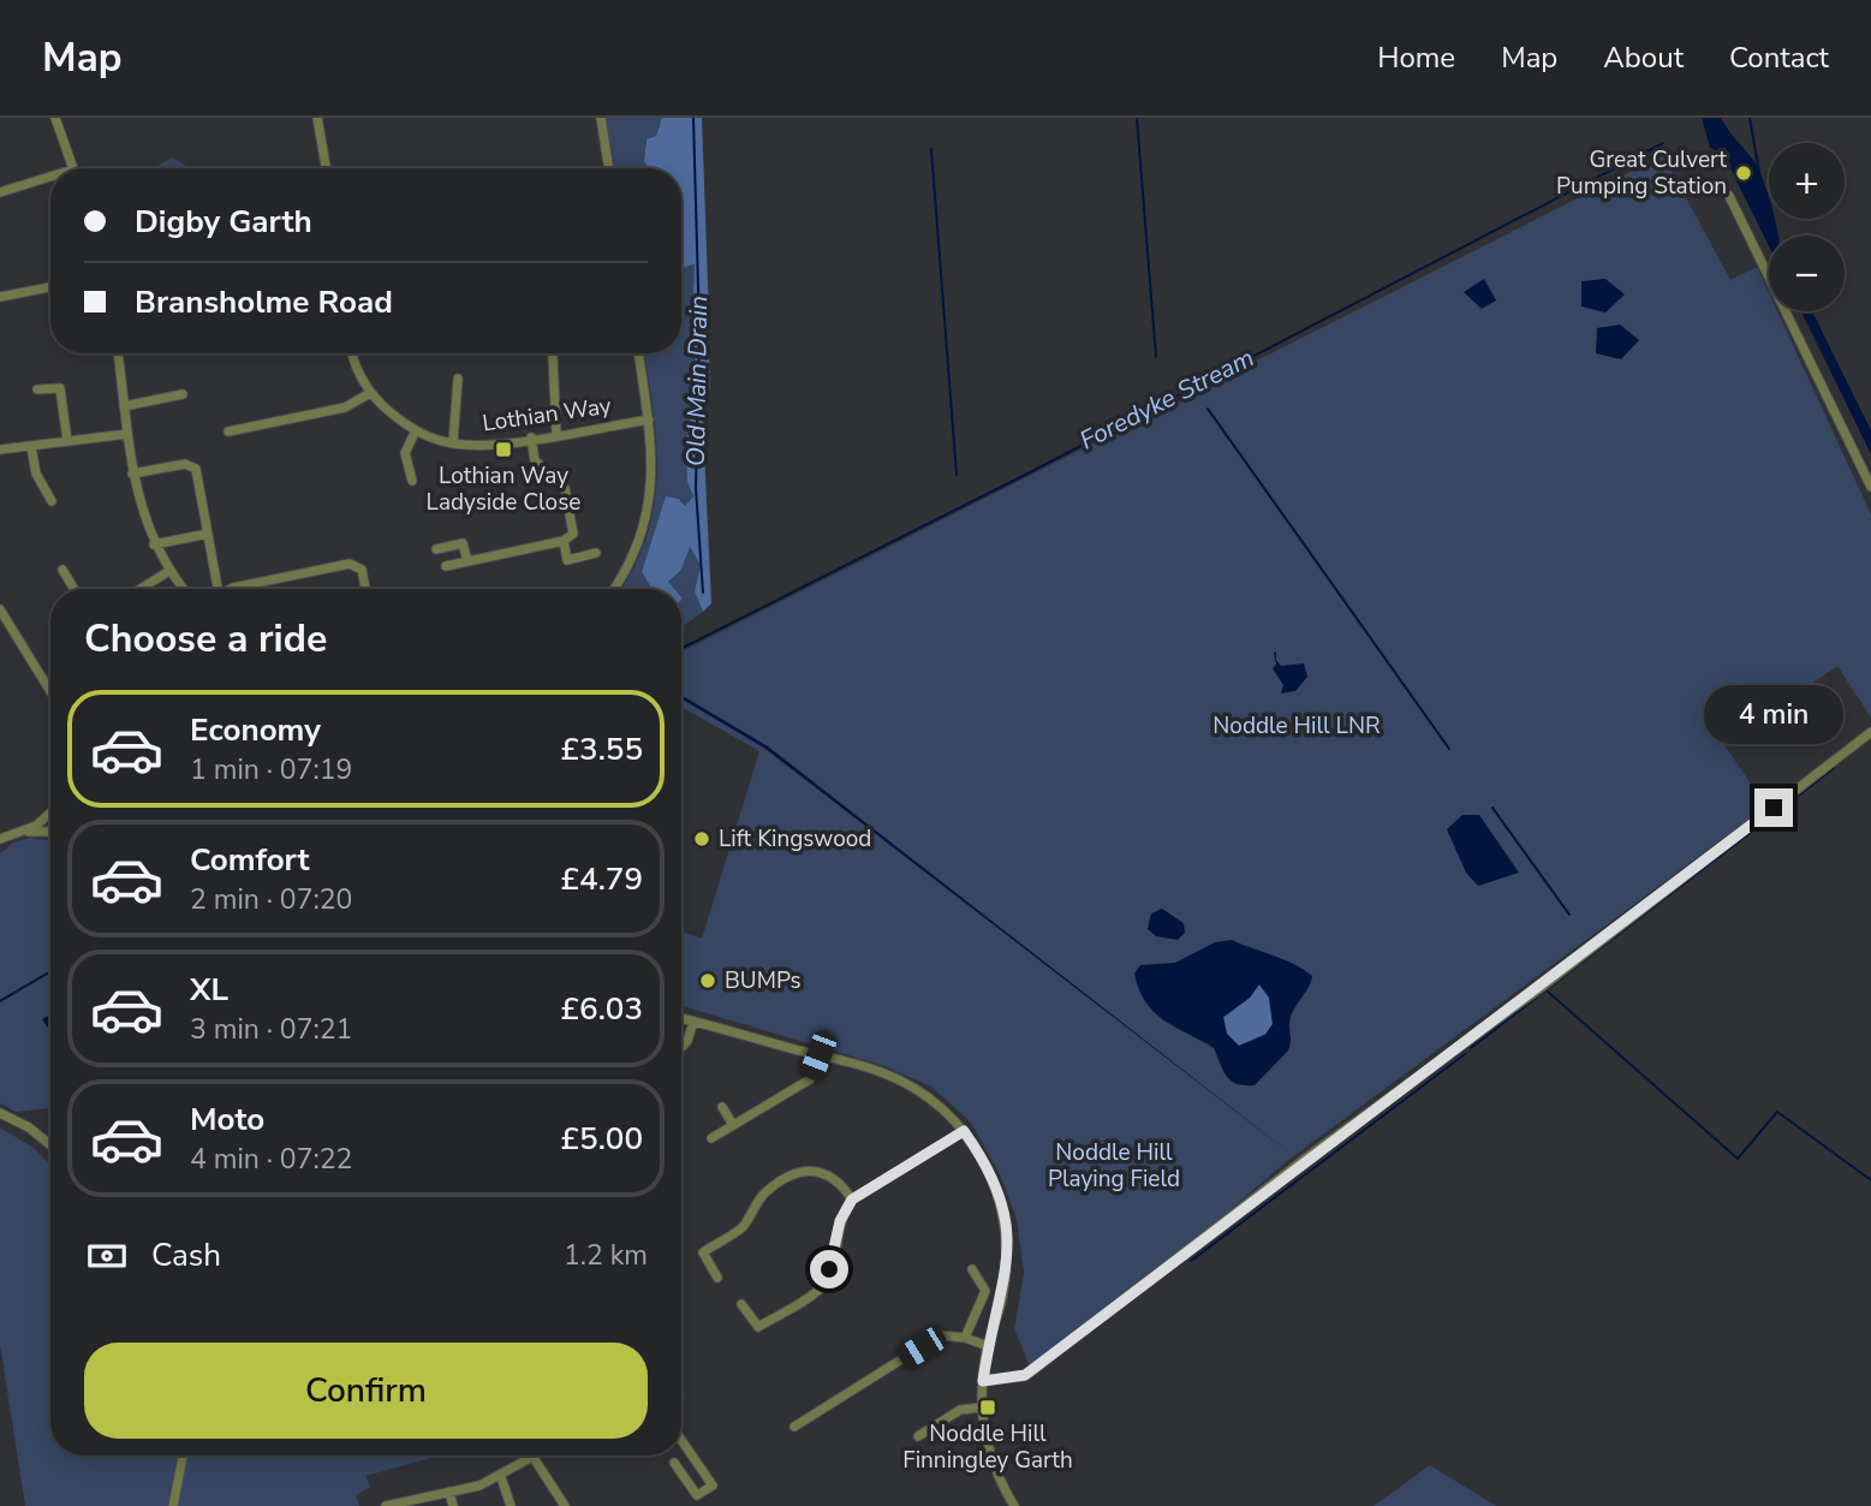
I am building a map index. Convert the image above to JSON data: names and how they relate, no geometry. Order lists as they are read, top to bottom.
{
  "streets": {
    "street": ["Lothian Way"]
  },
  "water": ["Old Main Drain", "Foredyke Stream"],
  "parks": ["Noddle Hill LNR", "Noddle Hill Playing Field"],
  "places": {
    "other": ["Great Culvert Pumping Station", "Lift Kingswood", "BUMPs"],
    "transit": ["Lothian Way Ladyside Close", "Noddle Hill Finningley Garth"]
  },
  "page": {
    "header": "Map",
    "nav": [
      "Home",
      "Map",
      "About",
      "Contact"
    ],
    "map_buttons": ["+", "−"],
    "banner": ["Digby Garth", "Bransholme Road"],
    "heading": "Choose a ride",
    "bubble": "4 min",
    "list": [
      {
        "name": "Economy",
        "note": "1 min · 07:19",
        "value": "£3.55"
      },
      {
        "name": "Comfort",
        "note": "2 min · 07:20",
        "value": "£4.79"
      },
      {
        "name": "XL",
        "note": "3 min · 07:21",
        "value": "£6.03"
      },
      {
        "name": "Moto",
        "note": "4 min · 07:22",
        "value": "£5.00"
      }
    ],
    "pay": ["Cash", "1.2 km"],
    "buttons": "Confirm"
  }
}
